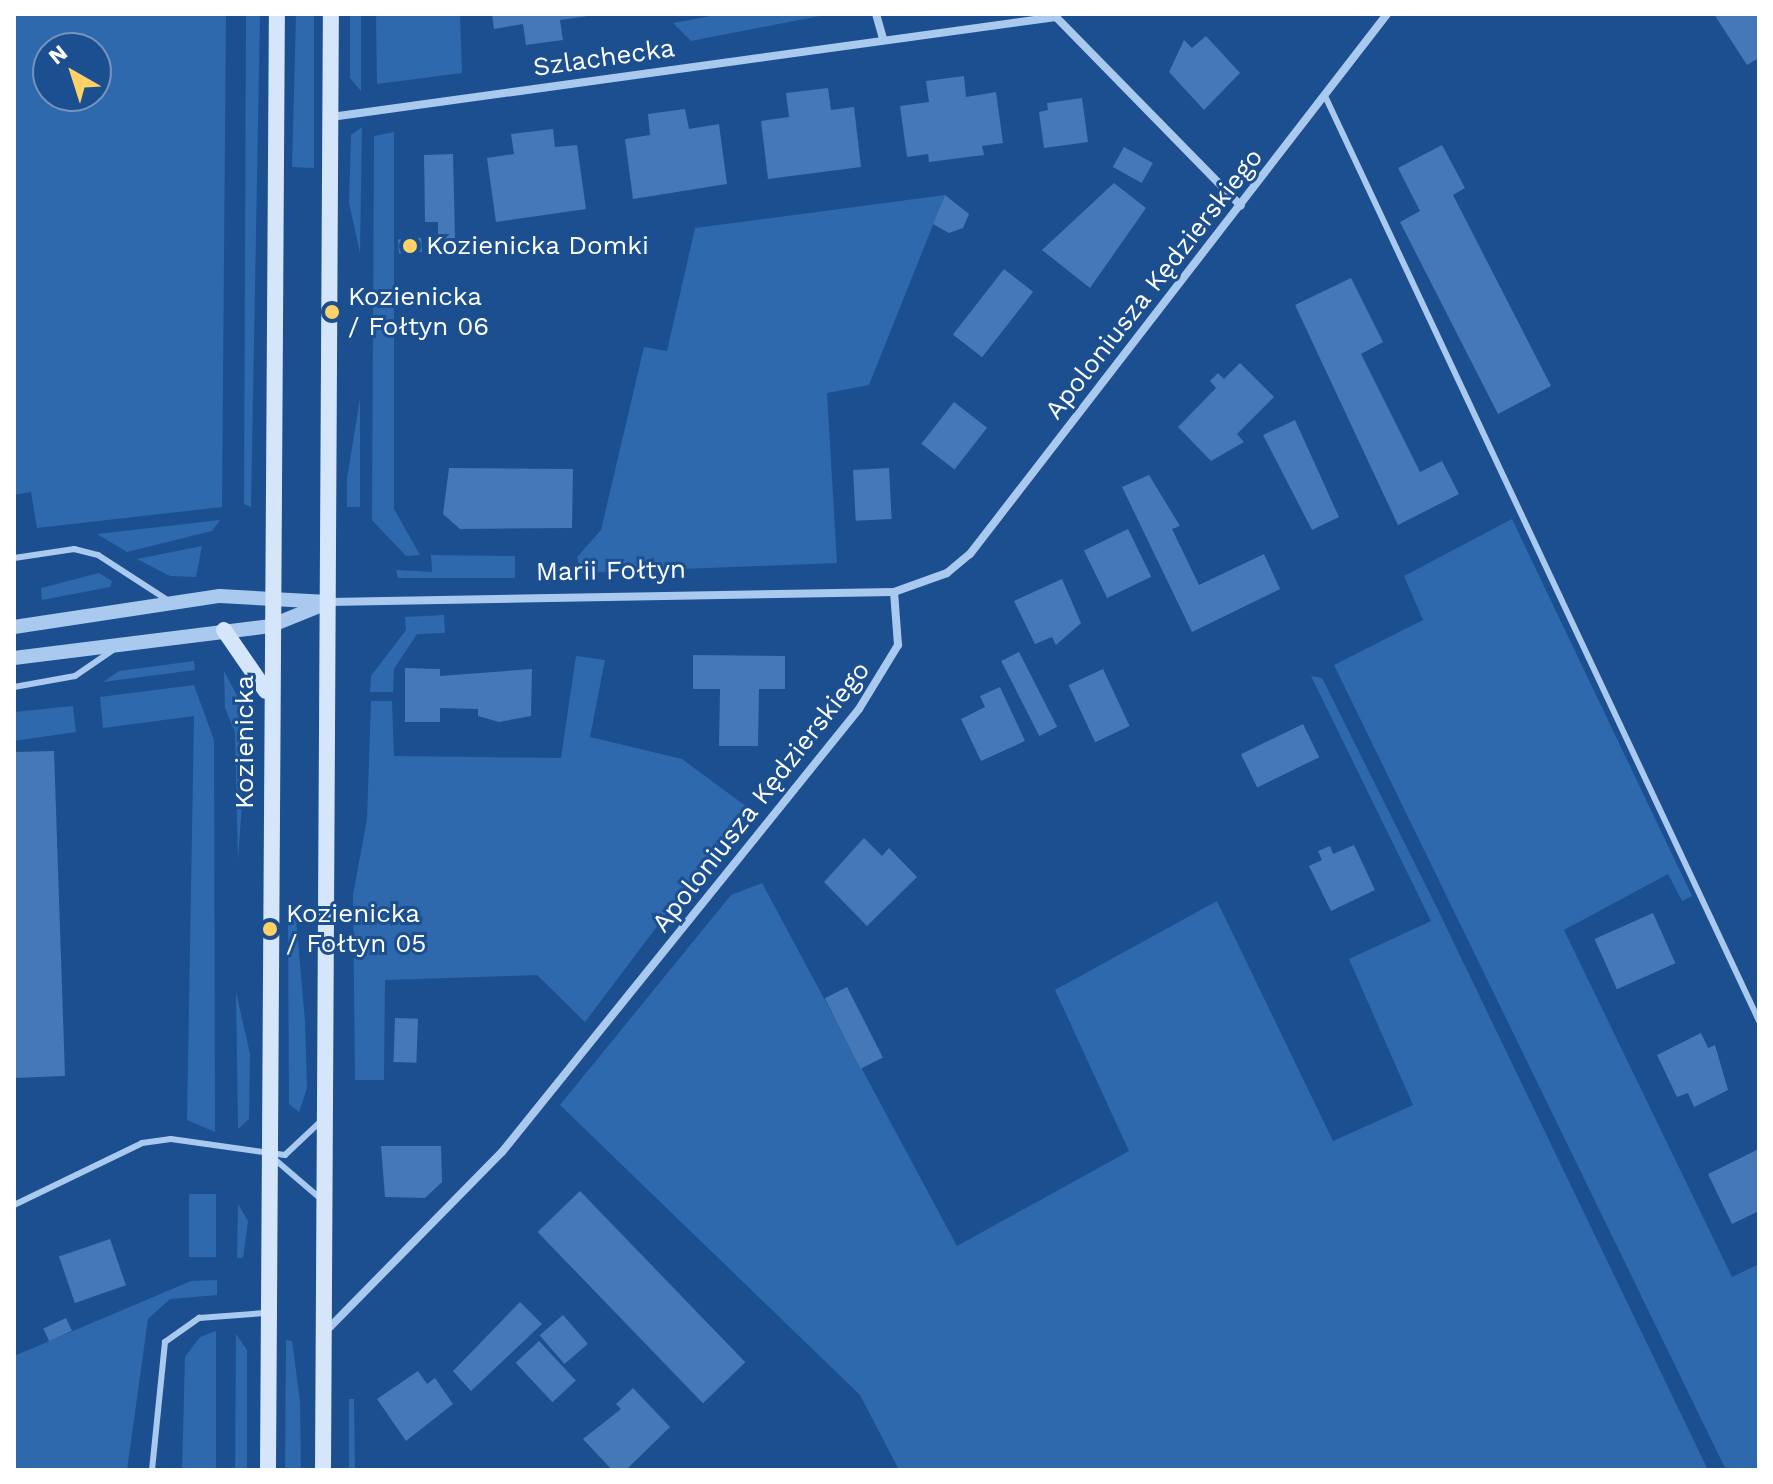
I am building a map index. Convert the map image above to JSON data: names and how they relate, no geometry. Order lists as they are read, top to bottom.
{
  "streets": {
    "main road": ["Kozienicka"],
    "street": ["Szlachecka", "Apoloniusza Kędzierskiego", "Marii Fołtyn"]
  },
  "crossings": [
    ["Szlachecka", "Apoloniusza Kędzierskiego"],
    ["Apoloniusza Kędzierskiego", "Marii Fołtyn"],
    ["Marii Fołtyn", "Kozienicka"]
  ],
  "places": ["Kozienicka Domki", "Kozienicka / Fołtyn 06", "Kozienicka / Fołtyn 05"],
  "north": "top left"
}
